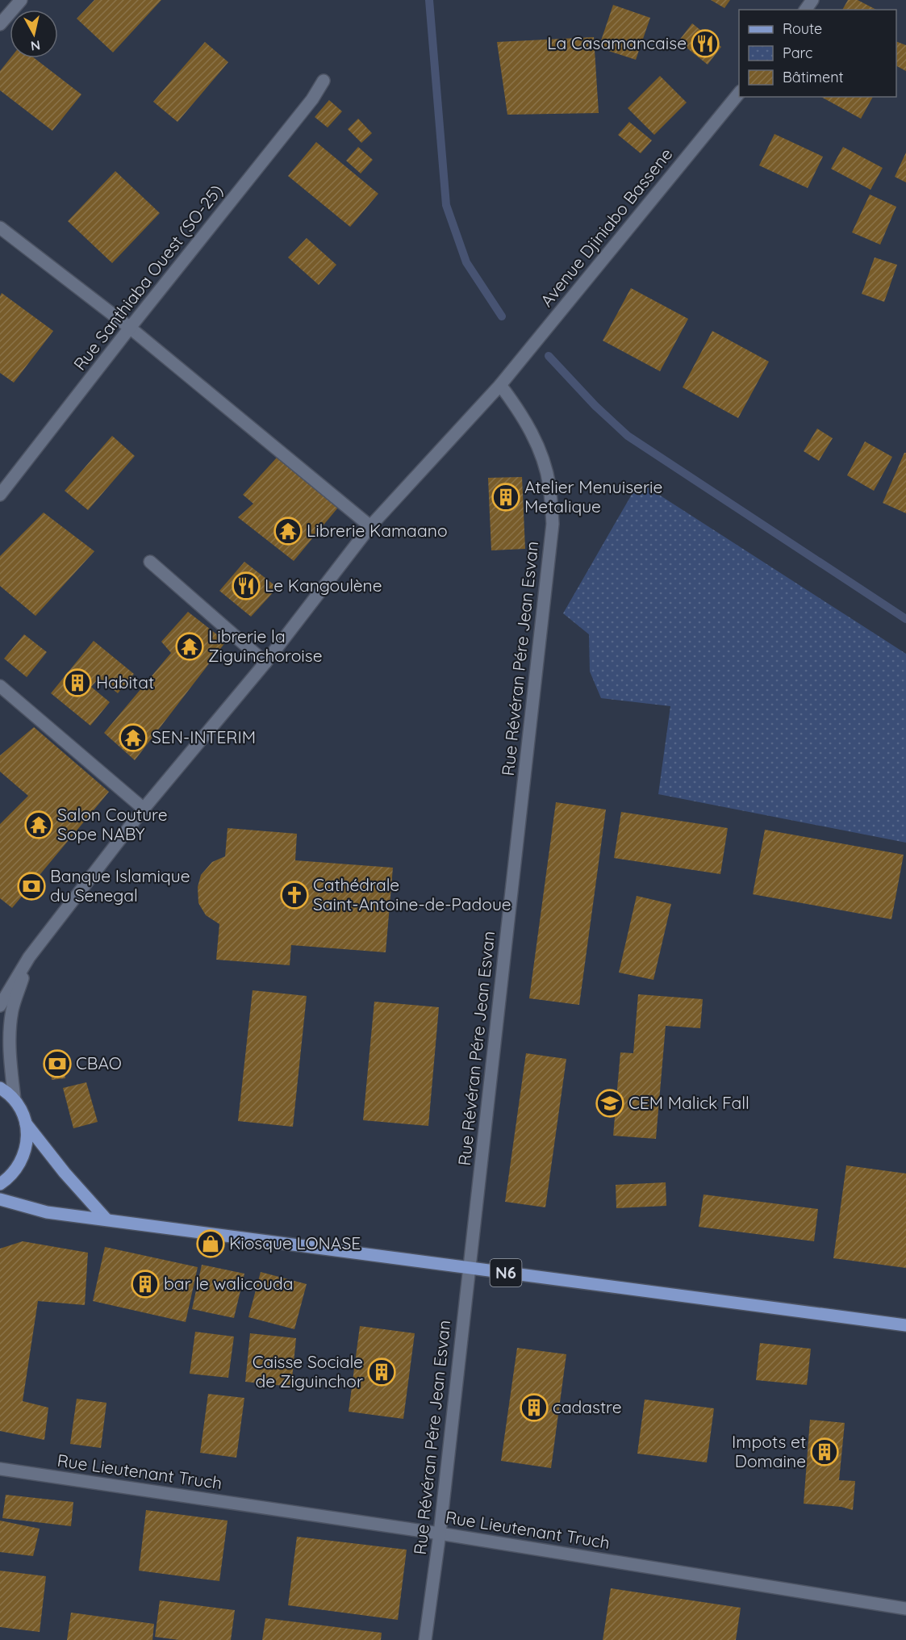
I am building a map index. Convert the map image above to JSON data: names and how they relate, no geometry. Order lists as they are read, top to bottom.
{
  "streets": {
    "main road": ["N6"],
    "street": [
      "Avenue Djiniabo Bassene",
      "Rue Santhiaba Ouest (SO-25)",
      "Rue Révéran Pére Jean Esvan",
      "Rue Lieutenant Truch"
    ]
  },
  "crossings": [
    ["Avenue Djiniabo Bassene", "Rue Révéran Pére Jean Esvan"],
    ["Rue Révéran Pére Jean Esvan", "N6"],
    ["Rue Révéran Pére Jean Esvan", "Rue Lieutenant Truch"]
  ],
  "places": {
    "restaurant": ["La Casamancaise", "Le Kangoulène"],
    "building": [
      "Atelier Menuiserie Metalique",
      "Habitat",
      "bar le walicouda",
      "Caisse Sociale de Ziguinchor",
      "cadastre",
      "Impots et Domaine"
    ],
    "temple": [
      "Librerie Kamaano",
      "Librerie la Ziguinchoroise",
      "SEN-INTERIM",
      "Salon Couture Sope NABY"
    ],
    "bank": ["Banque Islamique du Senegal", "CBAO"],
    "church": ["Cathédrale Saint-Antoine-de-Padoue"],
    "school or university": ["CEM Malick Fall"],
    "shop": ["Kiosque LONASE"]
  },
  "legend": ["Route", "Parc", "Bâtiment"],
  "north": "bottom"
}
